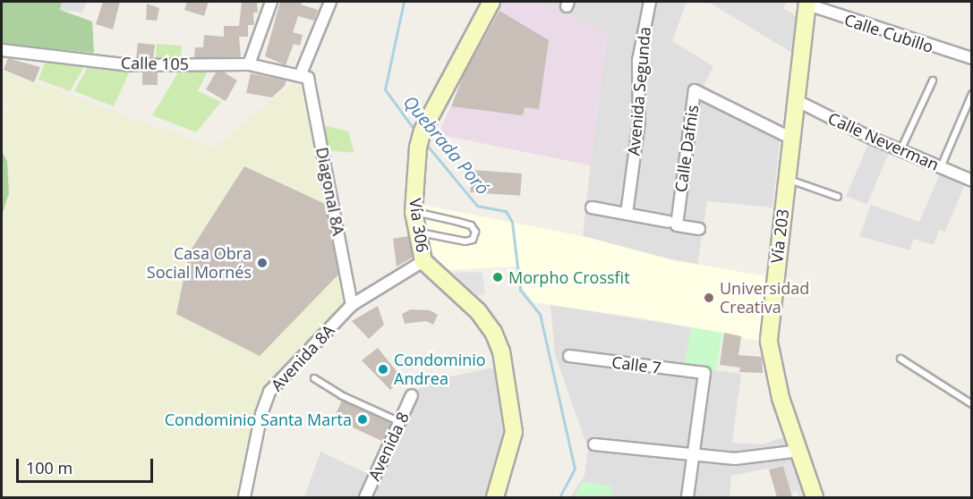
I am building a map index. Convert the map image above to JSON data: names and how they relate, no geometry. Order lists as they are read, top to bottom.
{
  "streets": {
    "street": [
      "Calle Cubillo",
      "Calle 105",
      "Avenida Segunda",
      "Calle Neverman",
      "Calle Dafnis",
      "Diagonal 8A",
      "Vía 306",
      "Vía 203",
      "Avenida 8A",
      "Calle 7",
      "Avenida 8"
    ]
  },
  "crossings": [
    ["Calle Cubillo", "Vía 203"],
    ["Calle 105", "Diagonal 8A"],
    ["Calle Neverman", "Vía 203"],
    ["Calle Dafnis", "Vía 203"],
    ["Diagonal 8A", "Avenida 8A"],
    ["Vía 306", "Avenida 8A"]
  ],
  "water": ["Quebrada Poró"],
  "places": [
    "Casa Obra Social Mornés",
    "Morpho Crossfit",
    "Universidad Creativa",
    "Condominio Andrea",
    "Condominio Santa Marta"
  ],
  "scale_bar": "100 m"
}
